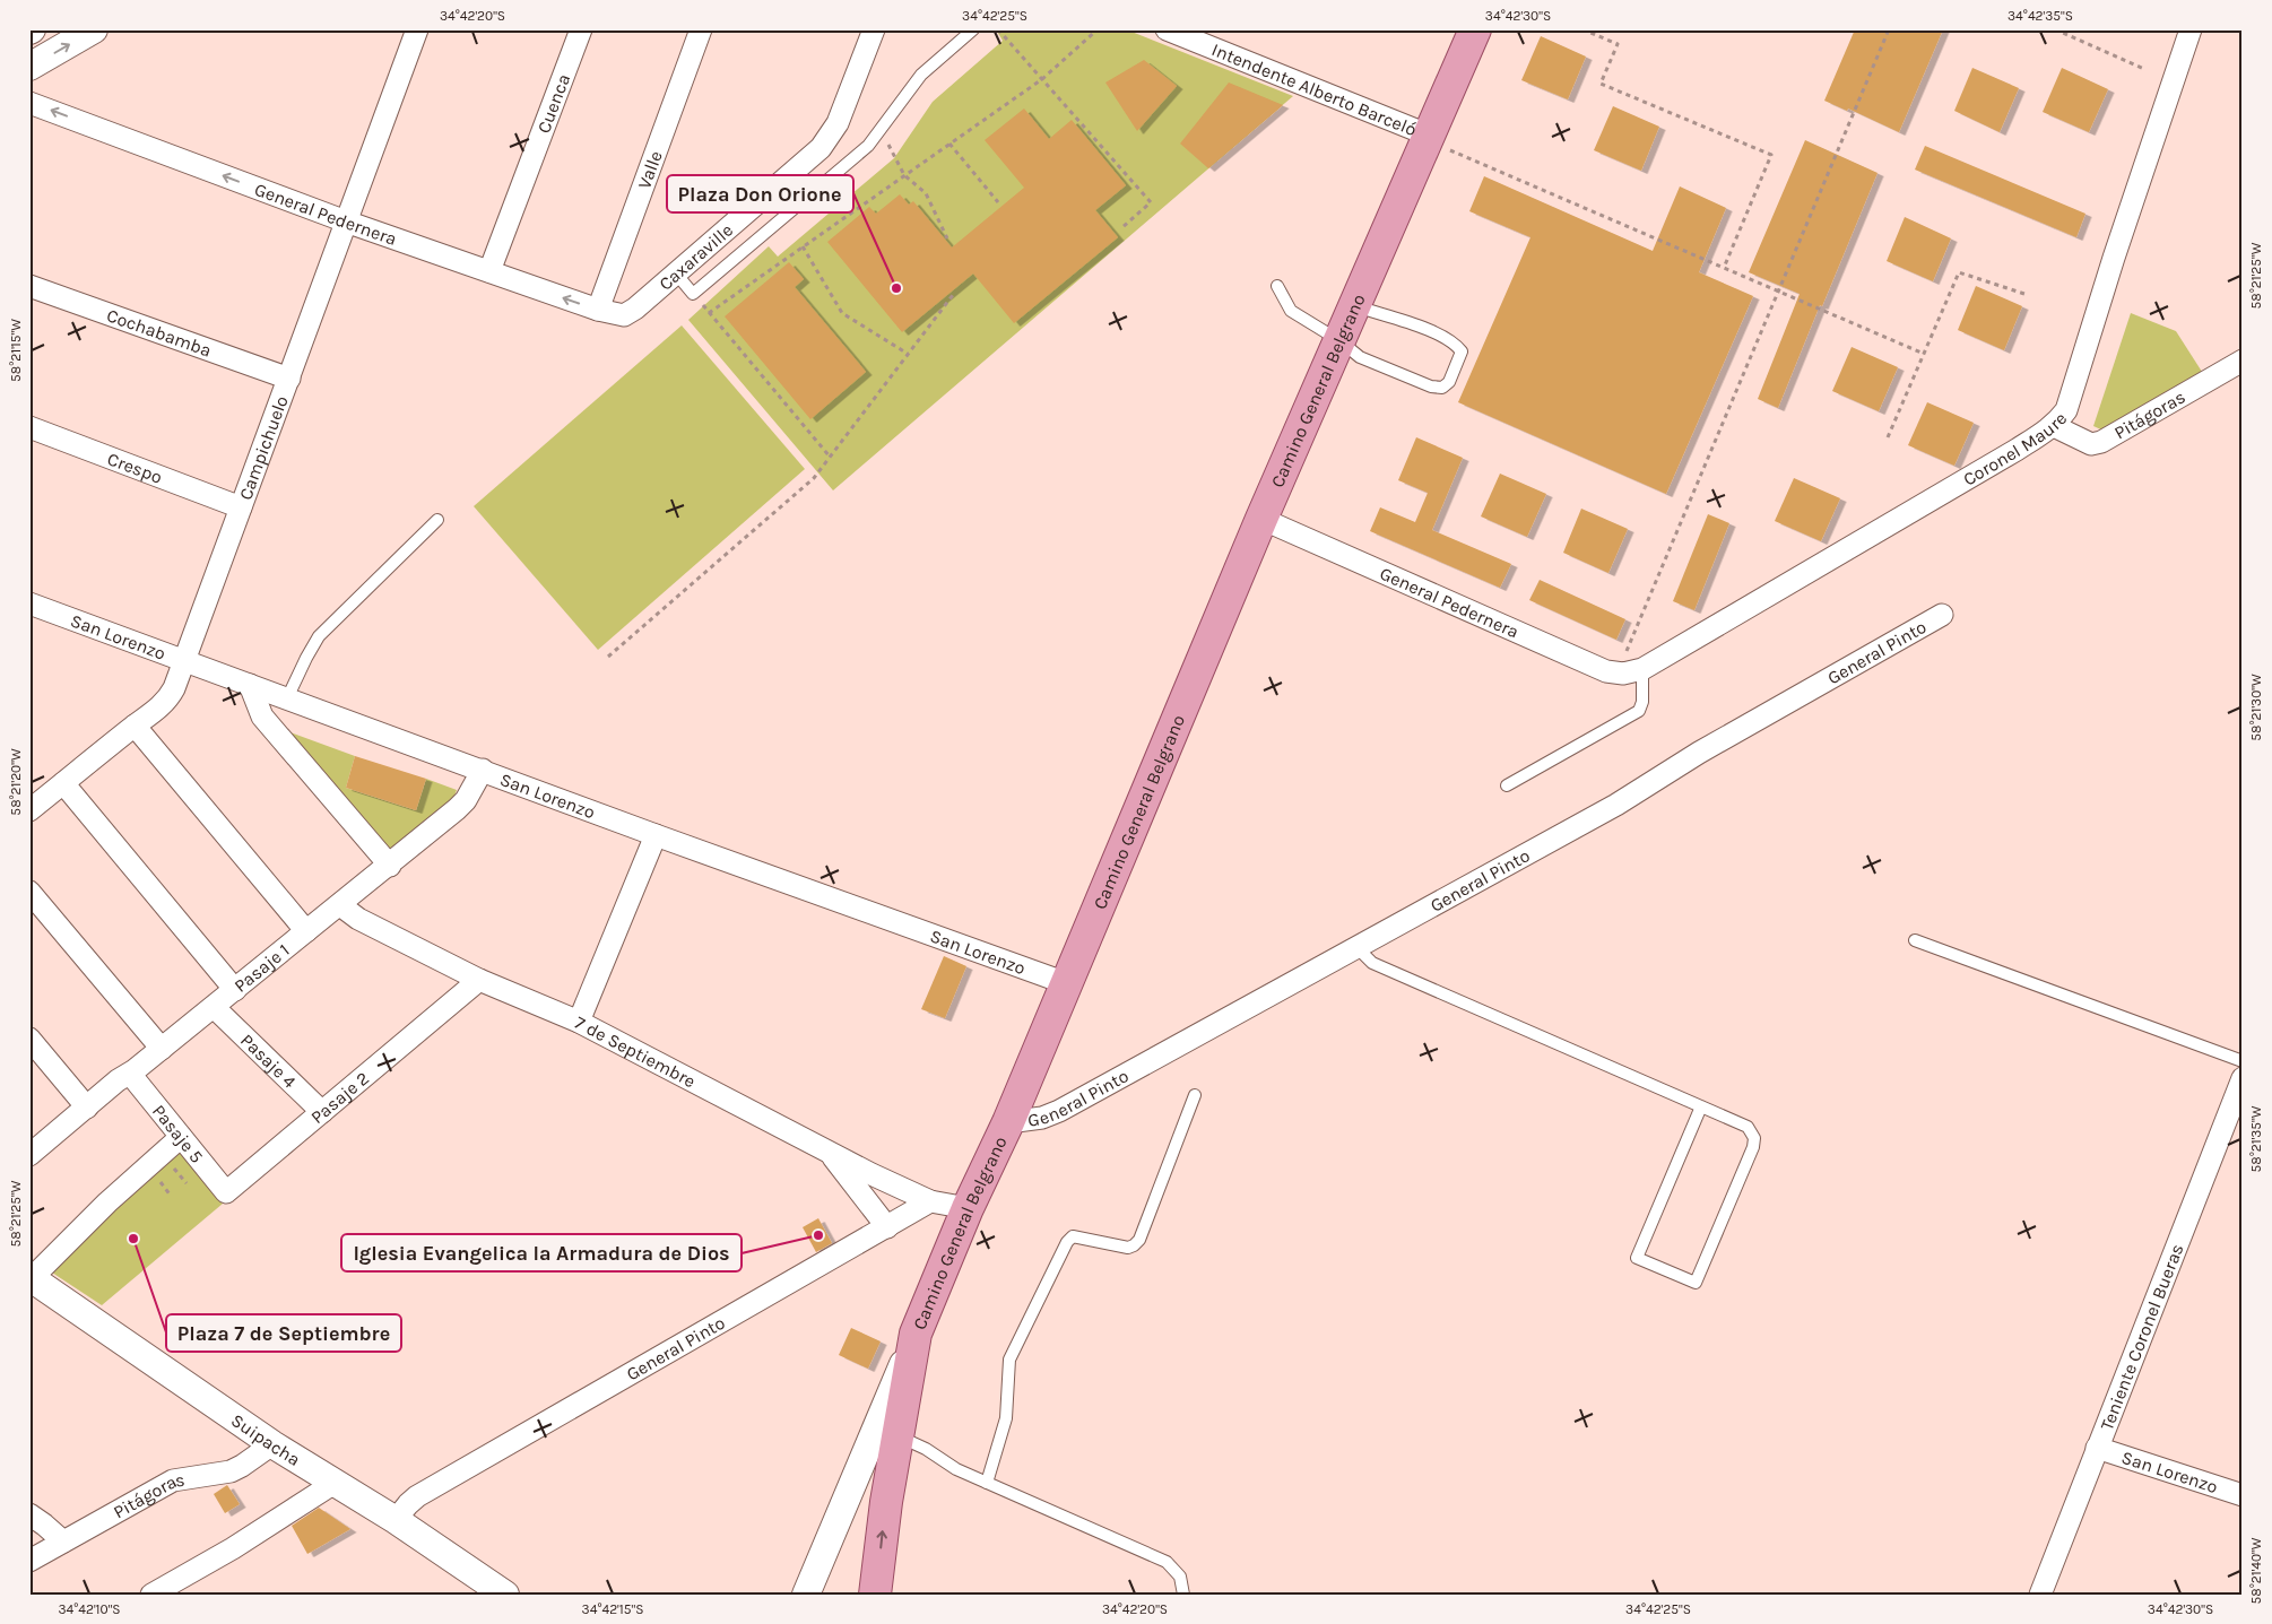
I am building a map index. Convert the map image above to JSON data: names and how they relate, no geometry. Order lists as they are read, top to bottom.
{
  "streets": {
    "main road": ["Camino General Belgrano"],
    "street": [
      "Intendente Alberto Barceló",
      "Cuenca",
      "Valle",
      "General Pedernera",
      "Caxaraville",
      "Cochabamba",
      "Pitágoras",
      "Coronel Maure",
      "Campichuelo",
      "Crespo",
      "San Lorenzo",
      "General Pinto",
      "Pasaje 1",
      "7 de Septiembre",
      "Pasaje 4",
      "Pasaje 2",
      "Pasaje 5",
      "Teniente Coronel Bueras",
      "Suipacha"
    ]
  },
  "crossings": [
    ["Intendente Alberto Barceló", "Camino General Belgrano"],
    ["Cuenca", "General Pedernera"],
    ["Valle", "General Pedernera"],
    ["General Pedernera", "Caxaraville"],
    ["General Pedernera", "Camino General Belgrano"],
    ["General Pedernera", "Coronel Maure"],
    ["General Pedernera", "Campichuelo"],
    ["Cochabamba", "Campichuelo"],
    ["Camino General Belgrano", "San Lorenzo"],
    ["Camino General Belgrano", "General Pinto"],
    ["Pitágoras", "Coronel Maure"],
    ["Pitágoras", "Suipacha"],
    ["Campichuelo", "Crespo"],
    ["Campichuelo", "San Lorenzo"],
    ["San Lorenzo", "Pasaje 1"],
    ["San Lorenzo", "Teniente Coronel Bueras"],
    ["General Pinto", "7 de Septiembre"],
    ["General Pinto", "Suipacha"],
    ["Pasaje 1", "7 de Septiembre"],
    ["Pasaje 1", "Pasaje 4"],
    ["Pasaje 1", "Pasaje 5"],
    ["7 de Septiembre", "Pasaje 2"],
    ["Pasaje 4", "Pasaje 2"],
    ["Pasaje 2", "Pasaje 5"]
  ],
  "one_way": ["General Pedernera"],
  "places": ["Plaza Don Orione", "Iglesia Evangelica la Armadura de Dios", "Plaza 7 de Septiembre"],
  "coordinates": [
    "34°42'20\"S",
    "34°42'25\"S",
    "34°42'30\"S",
    "34°42'35\"S",
    "58°21'25\"W",
    "58°21'15\"W",
    "58°21'30\"W",
    "58°21'20\"W",
    "58°21'35\"W",
    "58°21'40\"W",
    "34°42'10\"S",
    "34°42'15\"S"
  ]
}
